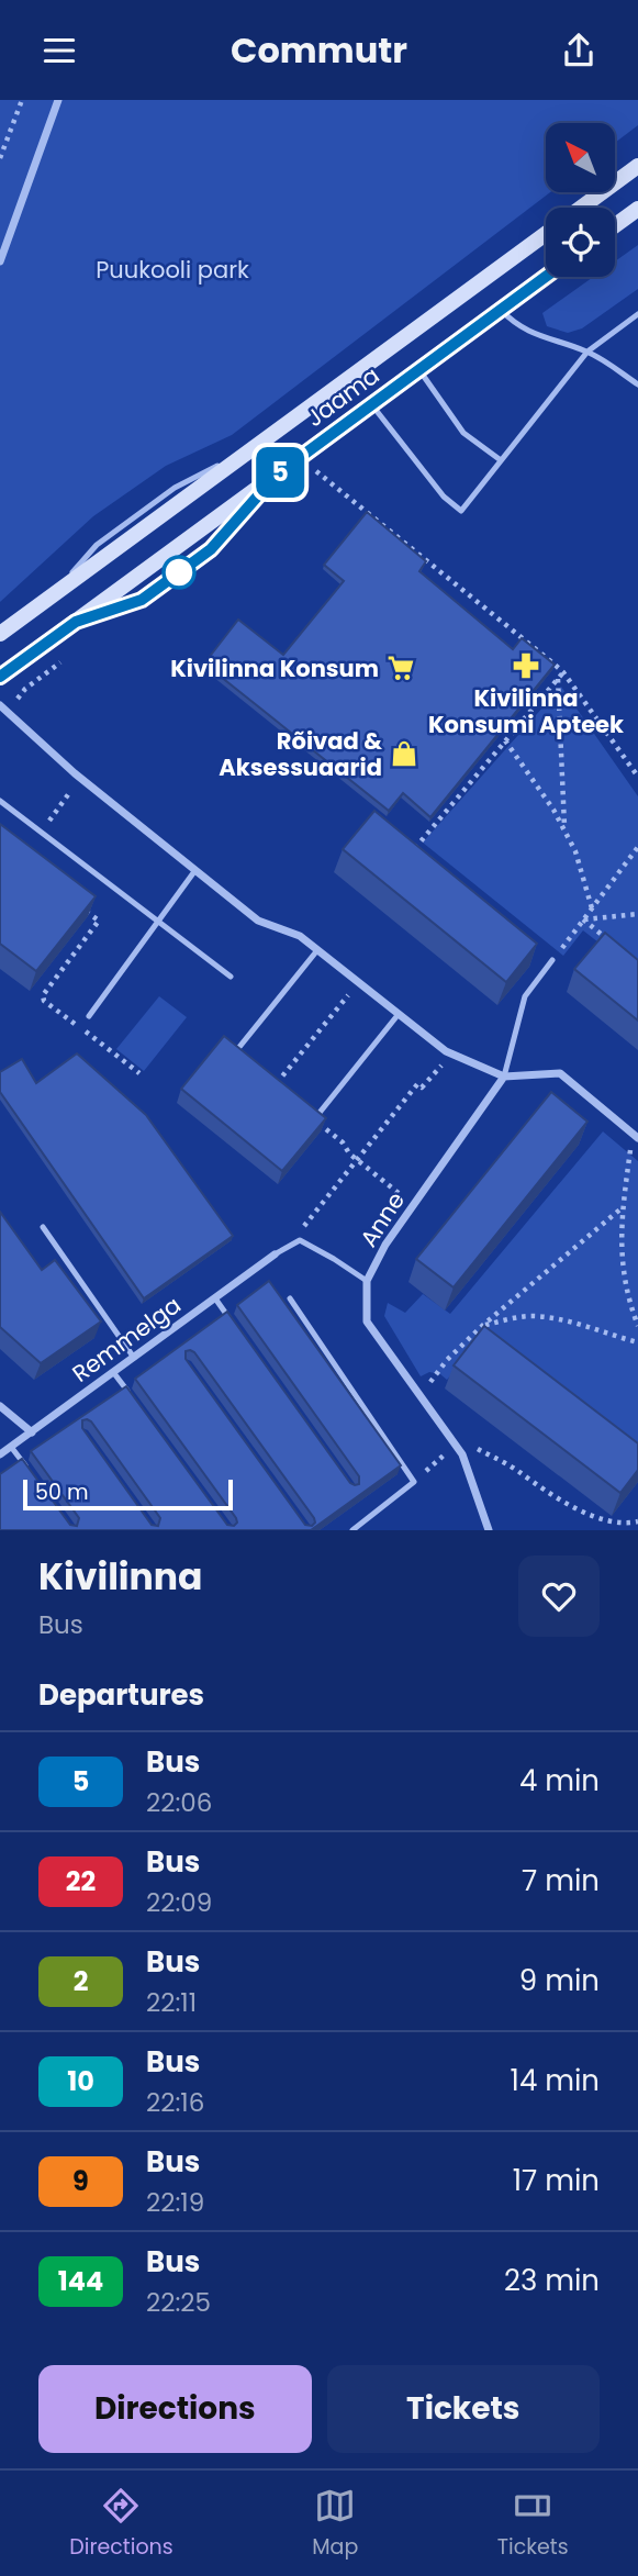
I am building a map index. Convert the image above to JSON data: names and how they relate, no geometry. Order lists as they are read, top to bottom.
{
  "streets": {
    "main road": ["Jaama"],
    "street": ["Anne", "Remmelga"]
  },
  "parks": ["Puukooli park"],
  "places": {
    "pharmacy": ["Kivilinna Konsumi Apteek"],
    "supermarket": ["Kivilinna Konsum"],
    "shop": ["Rõivad & Aksessuaarid"]
  },
  "lines": ["bus line 5"],
  "scale_bar": "50 m",
  "north": "top left",
  "page": {
    "header": "Commutr",
    "on_map": "5",
    "scale": "50 m",
    "heading": [
      ["Kivilinna", "Bus"],
      "Departures"
    ],
    "list": [
      {
        "mark": "5",
        "name": "Bus",
        "note": "22:06",
        "value": "4 min"
      },
      {
        "mark": "22",
        "name": "Bus",
        "note": "22:09",
        "value": "7 min"
      },
      {
        "mark": "2",
        "name": "Bus",
        "note": "22:11",
        "value": "9 min"
      },
      {
        "mark": "10",
        "name": "Bus",
        "note": "22:16",
        "value": "14 min"
      },
      {
        "mark": "9",
        "name": "Bus",
        "note": "22:19",
        "value": "17 min"
      },
      {
        "mark": "144",
        "name": "Bus",
        "note": "22:25",
        "value": "23 min"
      }
    ],
    "buttons": ["Directions", "Tickets"],
    "tabs": ["Directions", "Map", "Tickets"]
  }
}
